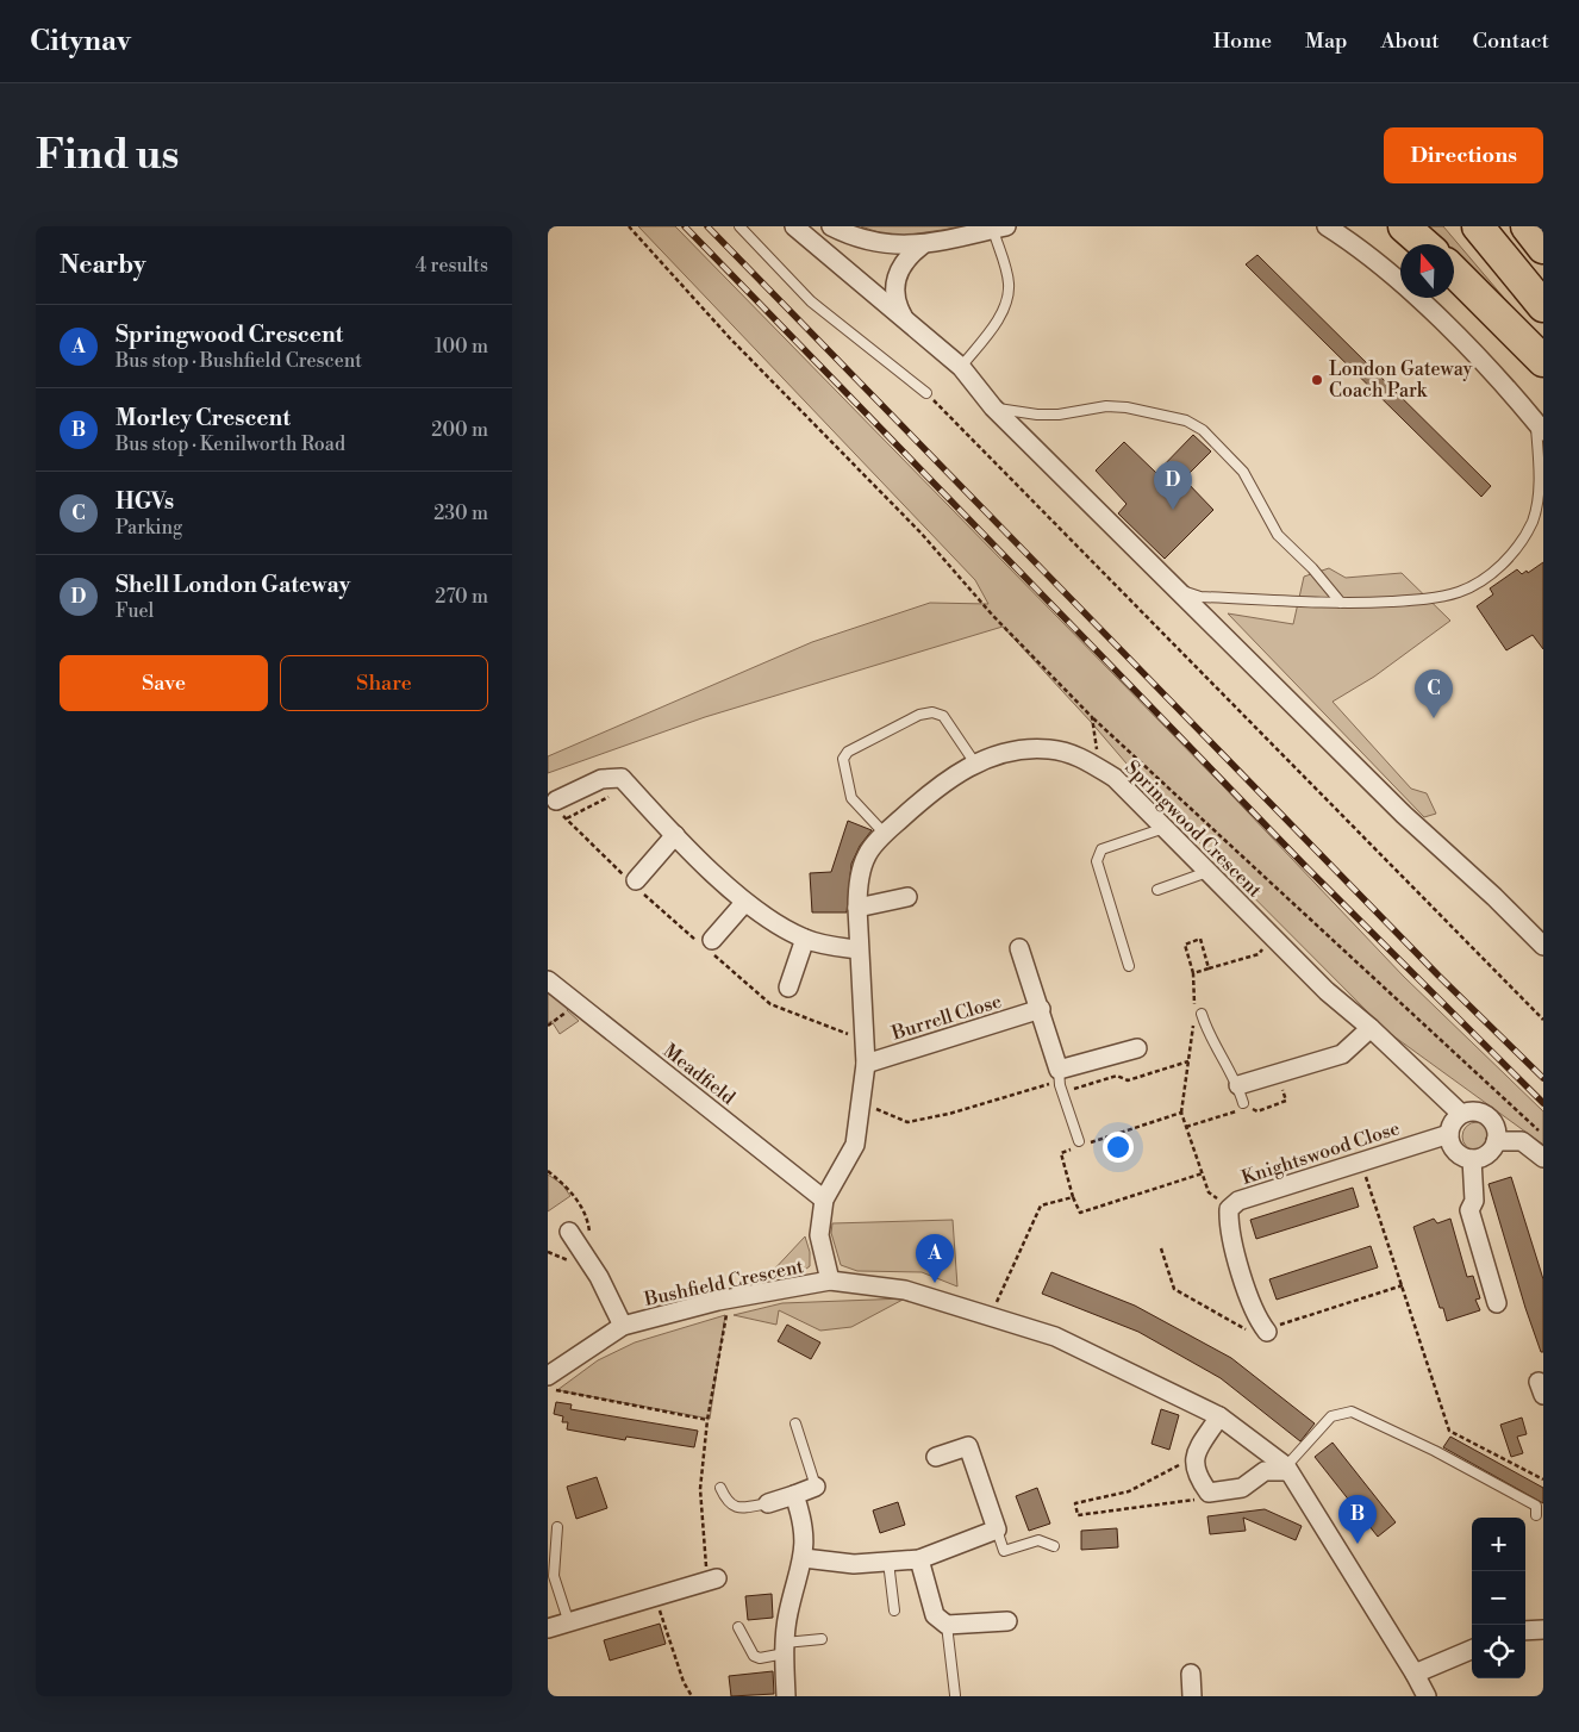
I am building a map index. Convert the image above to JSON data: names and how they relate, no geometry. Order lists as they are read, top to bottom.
{
  "streets": {
    "street": [
      "Springwood Crescent",
      "Burrell Close",
      "Meadfield",
      "Knightswood Close",
      "Bushfield Crescent"
    ]
  },
  "crossings": [
    ["Springwood Crescent", "Burrell Close"],
    ["Springwood Crescent", "Meadfield"],
    ["Springwood Crescent", "Knightswood Close"],
    ["Springwood Crescent", "Bushfield Crescent"]
  ],
  "places": ["London Gateway Coach Park"],
  "north": "top",
  "page": {
    "header": "Citynav",
    "nav": [
      "Home",
      "Map",
      "About",
      "Contact"
    ],
    "buttons": [
      "Directions",
      ["Save", "Share"]
    ],
    "title": "Find us",
    "heading": ["Nearby", "4 results"],
    "list": [
      {
        "mark": "A",
        "name": "Springwood Crescent",
        "note": "Bus stop · Bushfield Crescent",
        "value": "100 m"
      },
      {
        "mark": "B",
        "name": "Morley Crescent",
        "note": "Bus stop · Kenilworth Road",
        "value": "200 m"
      },
      {
        "mark": "C",
        "name": "HGVs",
        "note": "Parking",
        "value": "230 m"
      },
      {
        "mark": "D",
        "name": "Shell London Gateway",
        "note": "Fuel",
        "value": "270 m"
      }
    ],
    "pins": [
      "D",
      "C",
      "A",
      "B"
    ],
    "map_buttons": ["+", "−"]
  }
}
